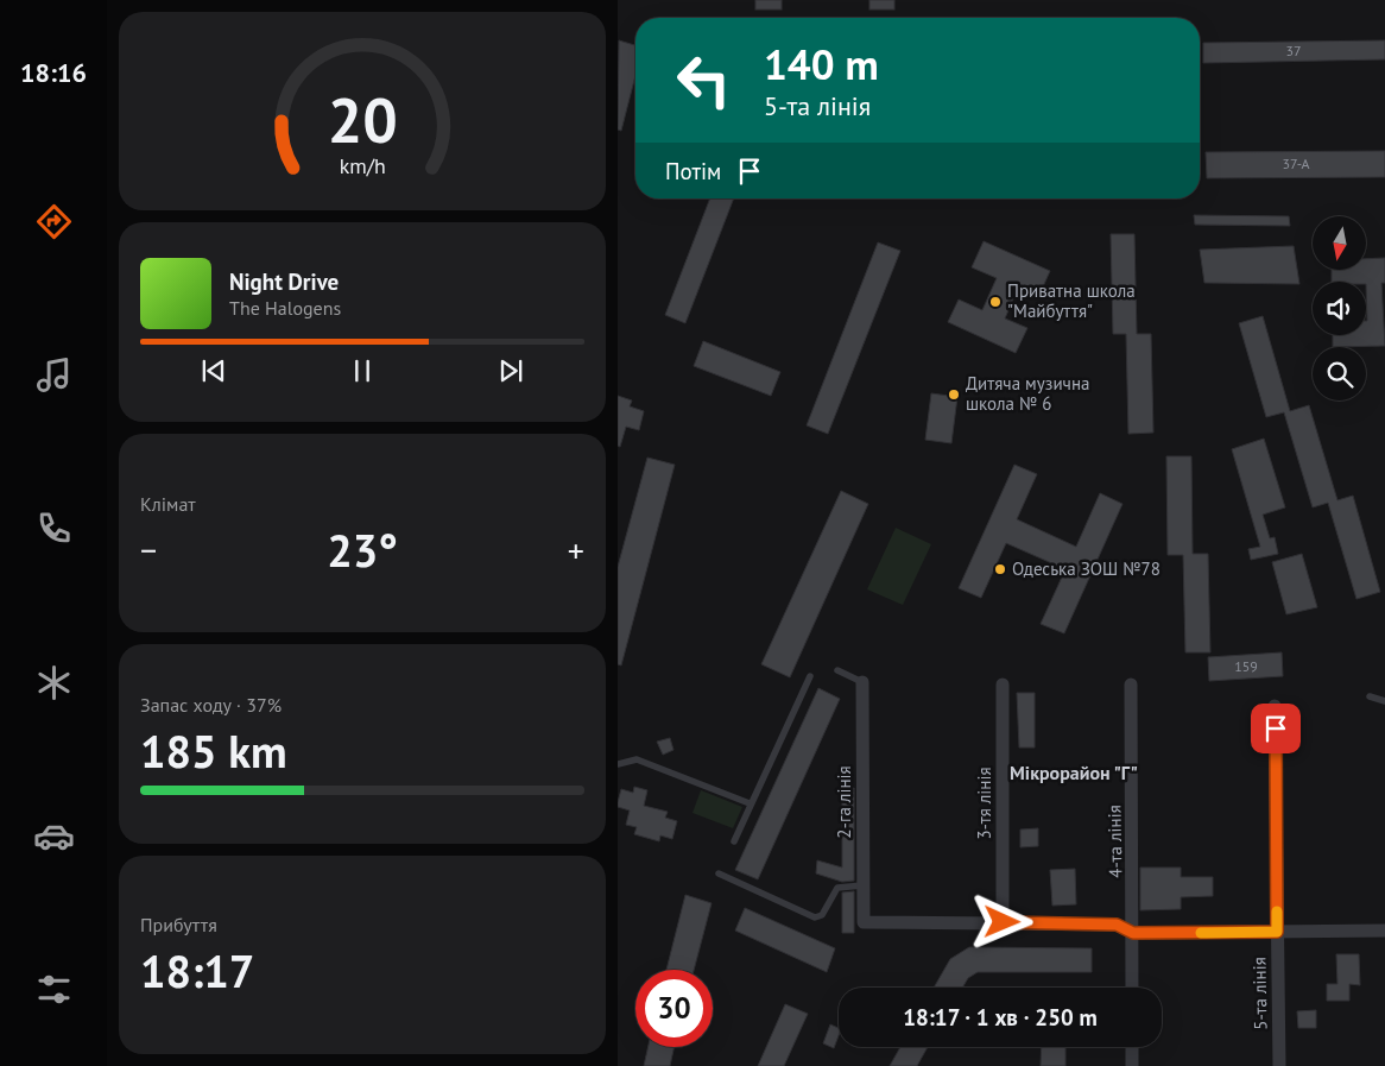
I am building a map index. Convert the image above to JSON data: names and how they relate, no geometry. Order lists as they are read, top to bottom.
{
  "streets": {
    "street": [
      "2-га лінія",
      "3-тя лінія",
      "4-та лінія",
      "5-та лінія"
    ]
  },
  "crossings": [
    ["2-га лінія", "3-тя лінія"]
  ],
  "districts": ["Мікрорайон \"Г\""],
  "places": ["Приватна школа \"Майбуття\"", "Дитяча музична школа № 6", "Одеська ЗОШ №78"],
  "house_numbers": ["37", "37-А", "159"],
  "north": "bottom",
  "page": {
    "tabs": "18:16",
    "turn": ["140 m", "5-та лінія"],
    "then": "Потім",
    "song": ["Night Drive", "The Halogens"],
    "tile": [
      "Клімат",
      ["Запас ходу · 37%", "185 km"],
      ["Прибуття", "18:17"]
    ],
    "heat": ["−", "23°", "+"],
    "limit": "30",
    "trip": "18:17 · 1 хв · 250 m",
    "gauge": ["20", "km/h"]
  }
}
